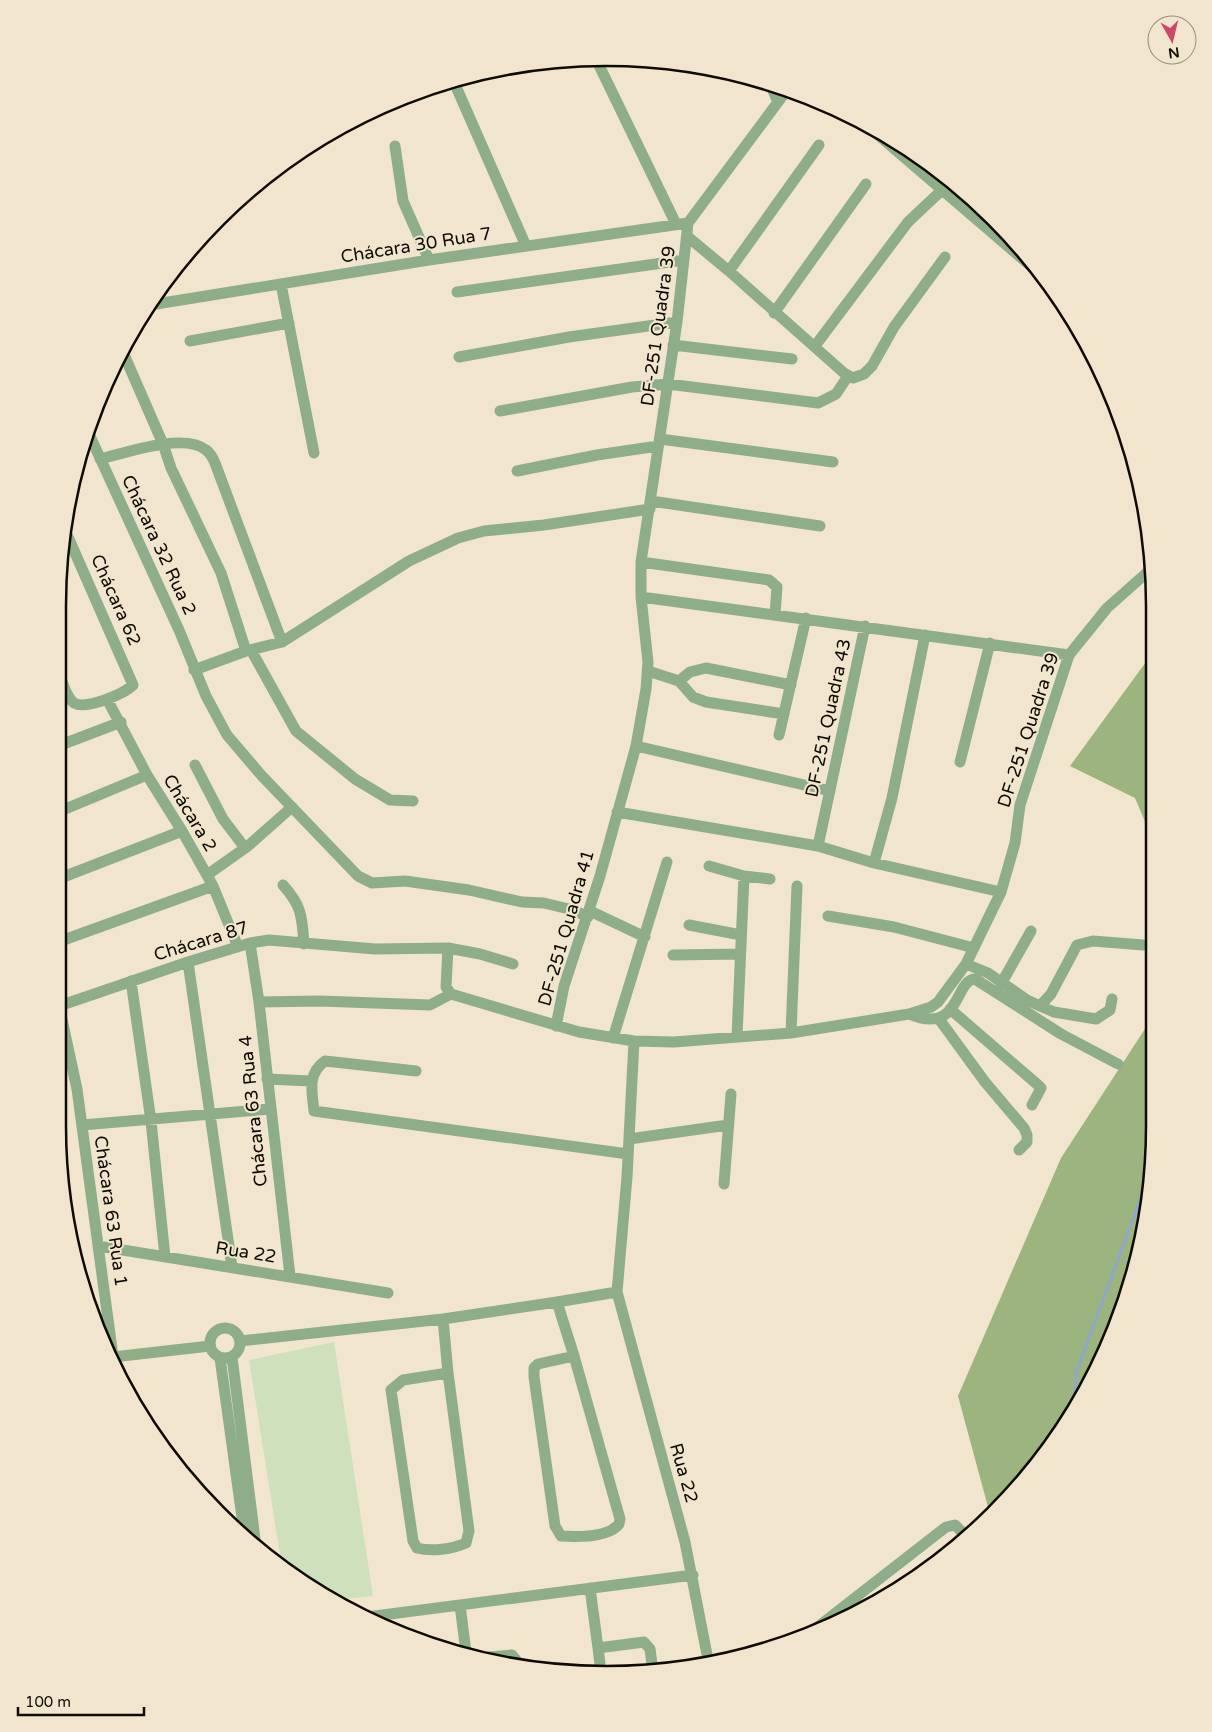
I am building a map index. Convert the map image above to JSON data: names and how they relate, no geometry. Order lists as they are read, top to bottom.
{
  "streets": {
    "street": [
      "Chácara 30 Rua 7",
      "DF-251 Quadra 39",
      "Chácara 32 Rua 2",
      "Chácara 62",
      "DF-251 Quadra 43",
      "Chácara 2",
      "DF-251 Quadra 41",
      "Chácara 87",
      "Chácara 63 Rua 4",
      "Chácara 63 Rua 1",
      "Rua 22"
    ]
  },
  "crossings": [
    ["Chácara 30 Rua 7", "DF-251 Quadra 39"],
    ["DF-251 Quadra 39", "DF-251 Quadra 43"],
    ["DF-251 Quadra 39", "DF-251 Quadra 41"],
    ["Chácara 32 Rua 2", "DF-251 Quadra 41"],
    ["Chácara 62", "Chácara 2"],
    ["Chácara 2", "Chácara 87"],
    ["DF-251 Quadra 41", "Rua 22"],
    ["Chácara 87", "Chácara 63 Rua 4"],
    ["Chácara 63 Rua 4", "Chácara 63 Rua 1"],
    ["Chácara 63 Rua 4", "Rua 22"],
    ["Chácara 63 Rua 1", "Rua 22"]
  ],
  "scale_bar": "100 m",
  "north": "bottom"
}
